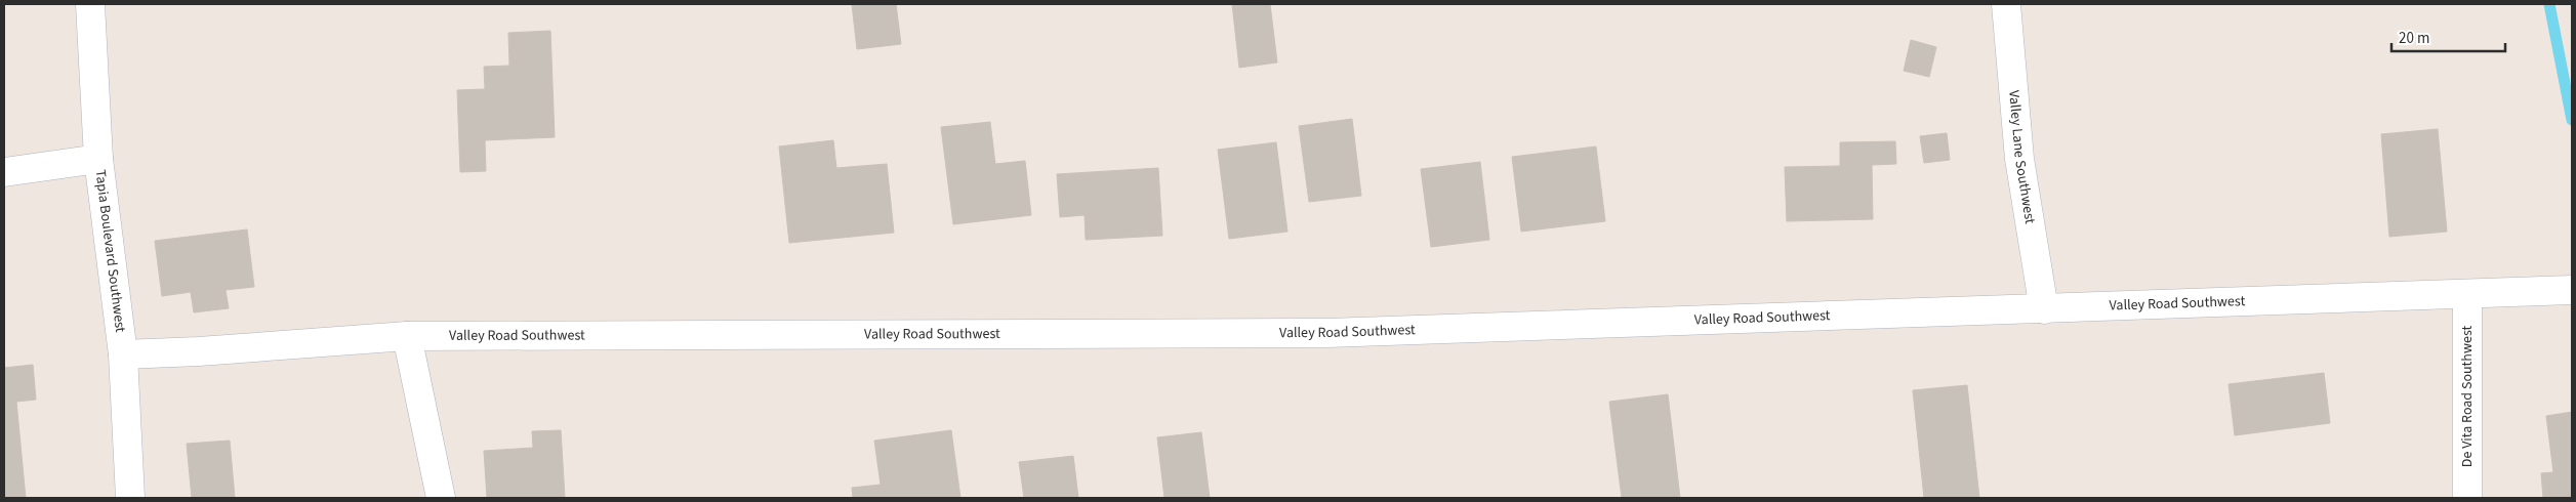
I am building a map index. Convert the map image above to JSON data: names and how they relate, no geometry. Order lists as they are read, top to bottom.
{
  "streets": {
    "street": [
      "Valley Lane Southwest",
      "Tapia Boulevard Southwest",
      "Valley Road Southwest",
      "De Vita Road Southwest"
    ]
  },
  "crossings": [
    ["Valley Lane Southwest", "Valley Road Southwest"],
    ["Tapia Boulevard Southwest", "Valley Road Southwest"],
    ["Valley Road Southwest", "De Vita Road Southwest"]
  ],
  "scale_bar": "20 m"
}
